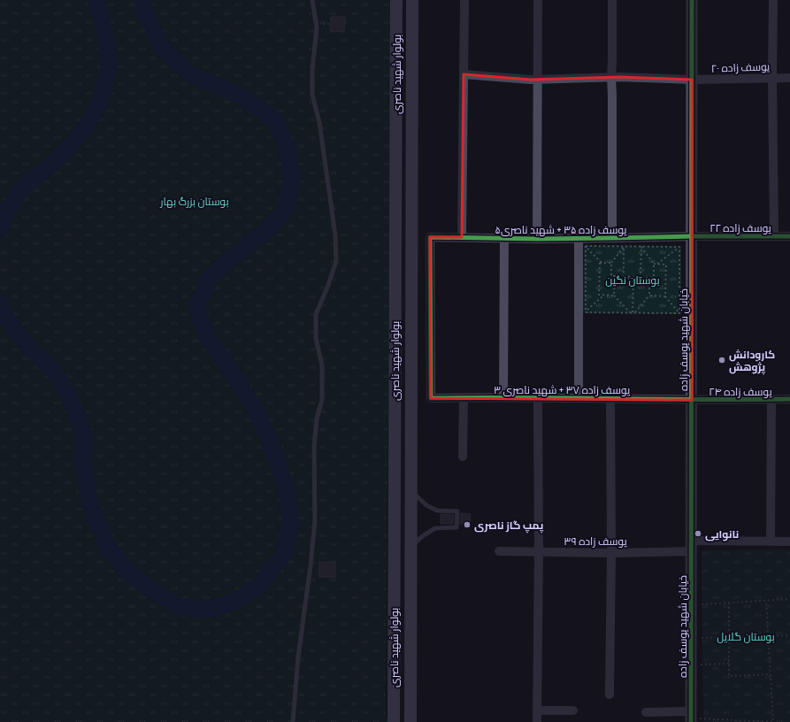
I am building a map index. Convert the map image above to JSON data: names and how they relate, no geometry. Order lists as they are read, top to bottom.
{
  "streets": {
    "main road": ["بولوار شهید ناصری"],
    "street": [
      "یوسف زاده ۲۰",
      "یوسف زاده ۲۲",
      "یوسف زاده ۳۵ + شهید ناصری۵",
      "خیابان شهید یوسف زاده",
      "یوسف زاده ۳۷ + شهید ناصری ۳",
      "یوسف زاده ۲۴",
      "یوسف زاده ۳۹"
    ]
  },
  "crossings": [
    ["یوسف زاده ۲۰", "خیابان شهید یوسف زاده"],
    ["یوسف زاده ۲۲", "یوسف زاده ۳۵ + شهید ناصری۵"],
    ["یوسف زاده ۲۲", "خیابان شهید یوسف زاده"],
    ["یوسف زاده ۳۵ + شهید ناصری۵", "خیابان شهید یوسف زاده"],
    ["یوسف زاده ۳۵ + شهید ناصری۵", "یوسف زاده ۳۷ + شهید ناصری ۳"],
    ["خیابان شهید یوسف زاده", "یوسف زاده ۳۷ + شهید ناصری ۳"],
    ["خیابان شهید یوسف زاده", "یوسف زاده ۲۴"],
    ["خیابان شهید یوسف زاده", "یوسف زاده ۳۹"],
    ["یوسف زاده ۳۷ + شهید ناصری ۳", "یوسف زاده ۲۴"]
  ],
  "parks": ["بوستان بزرگ بهار", "بوستان نگین", "بوستان گلایل"],
  "places": ["کارودانش پژوهش", "پمپ گاز ناصری", "نانوایی"]
}
